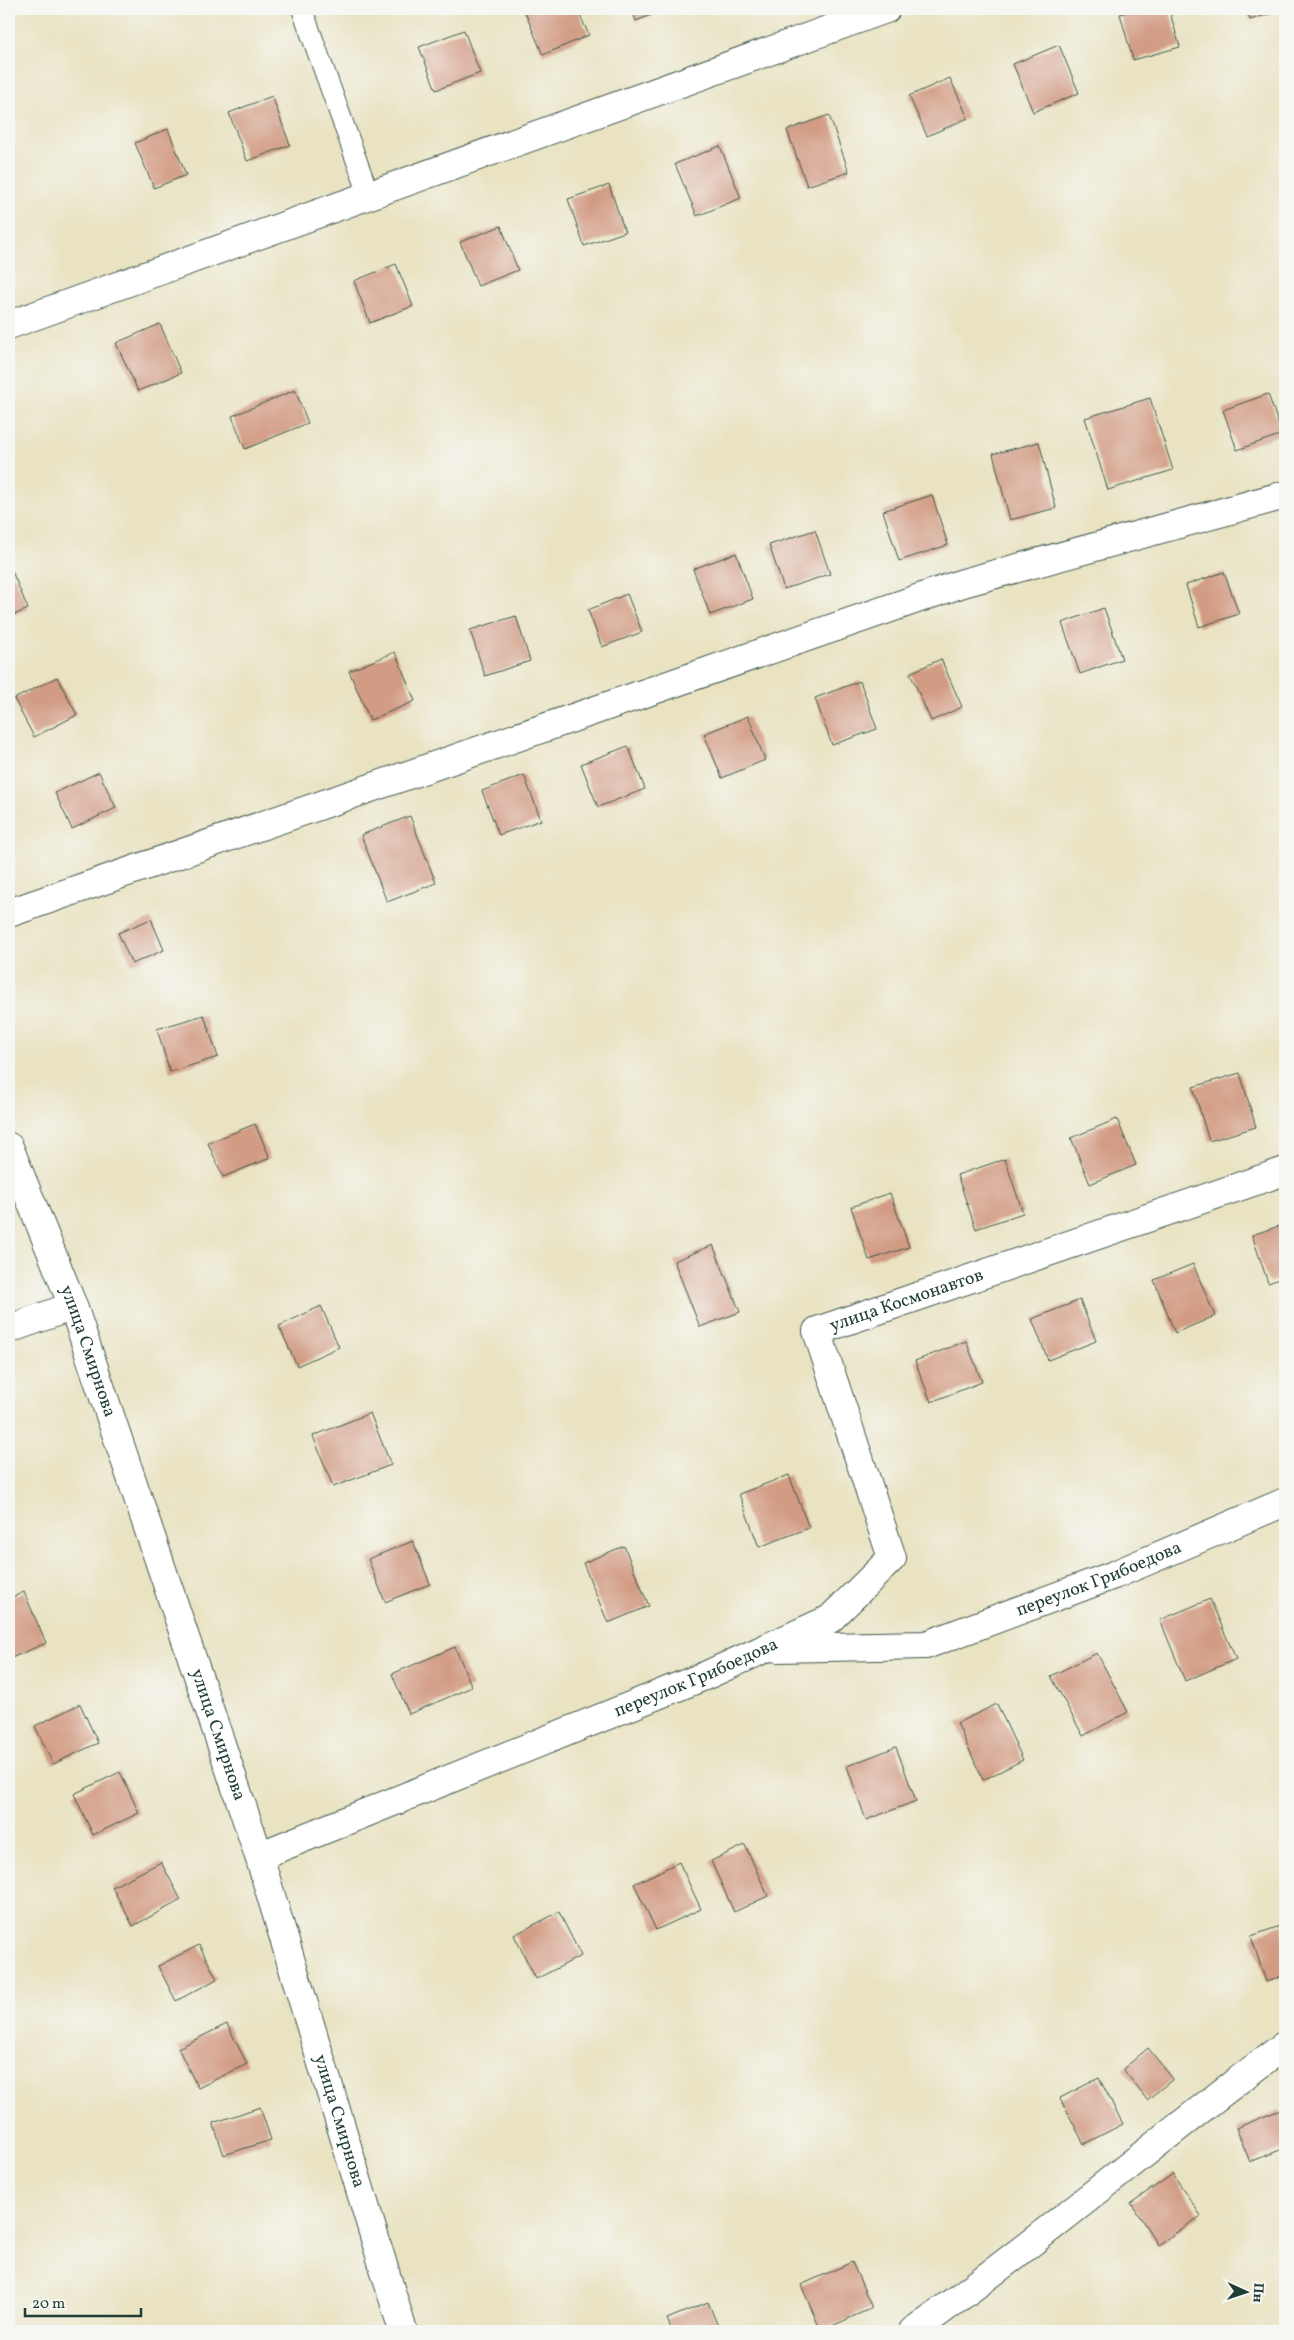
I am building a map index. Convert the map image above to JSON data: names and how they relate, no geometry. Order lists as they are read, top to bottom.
{
  "streets": {
    "street": ["улица Космонавтов", "улица Смирнова", "переулок Грибоедова"]
  },
  "crossings": [
    ["улица Космонавтов", "переулок Грибоедова"],
    ["улица Смирнова", "переулок Грибоедова"]
  ],
  "scale_bar": "20 m",
  "north": "right"
}
